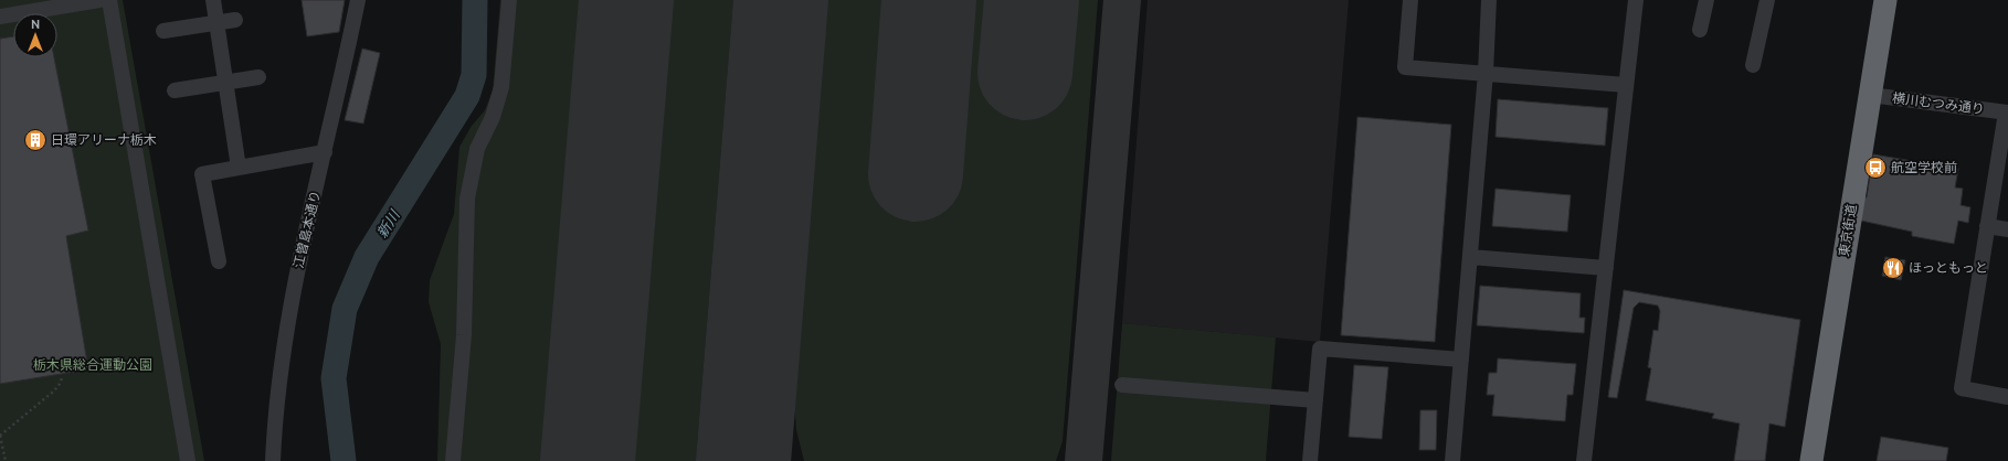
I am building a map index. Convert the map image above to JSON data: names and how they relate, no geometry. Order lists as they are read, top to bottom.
{
  "streets": {
    "highway": ["東京街道"],
    "street": ["横川むつみ通り", "江曽島本通り"]
  },
  "crossings": [
    ["横川むつみ通り", "東京街道"]
  ],
  "water": ["新川"],
  "parks": ["栃木県総合運動公園"],
  "places": {
    "building": ["日環アリーナ栃木"],
    "bus stop": ["航空学校前"],
    "restaurant": ["ほっともっと"]
  },
  "north": "top"
}
